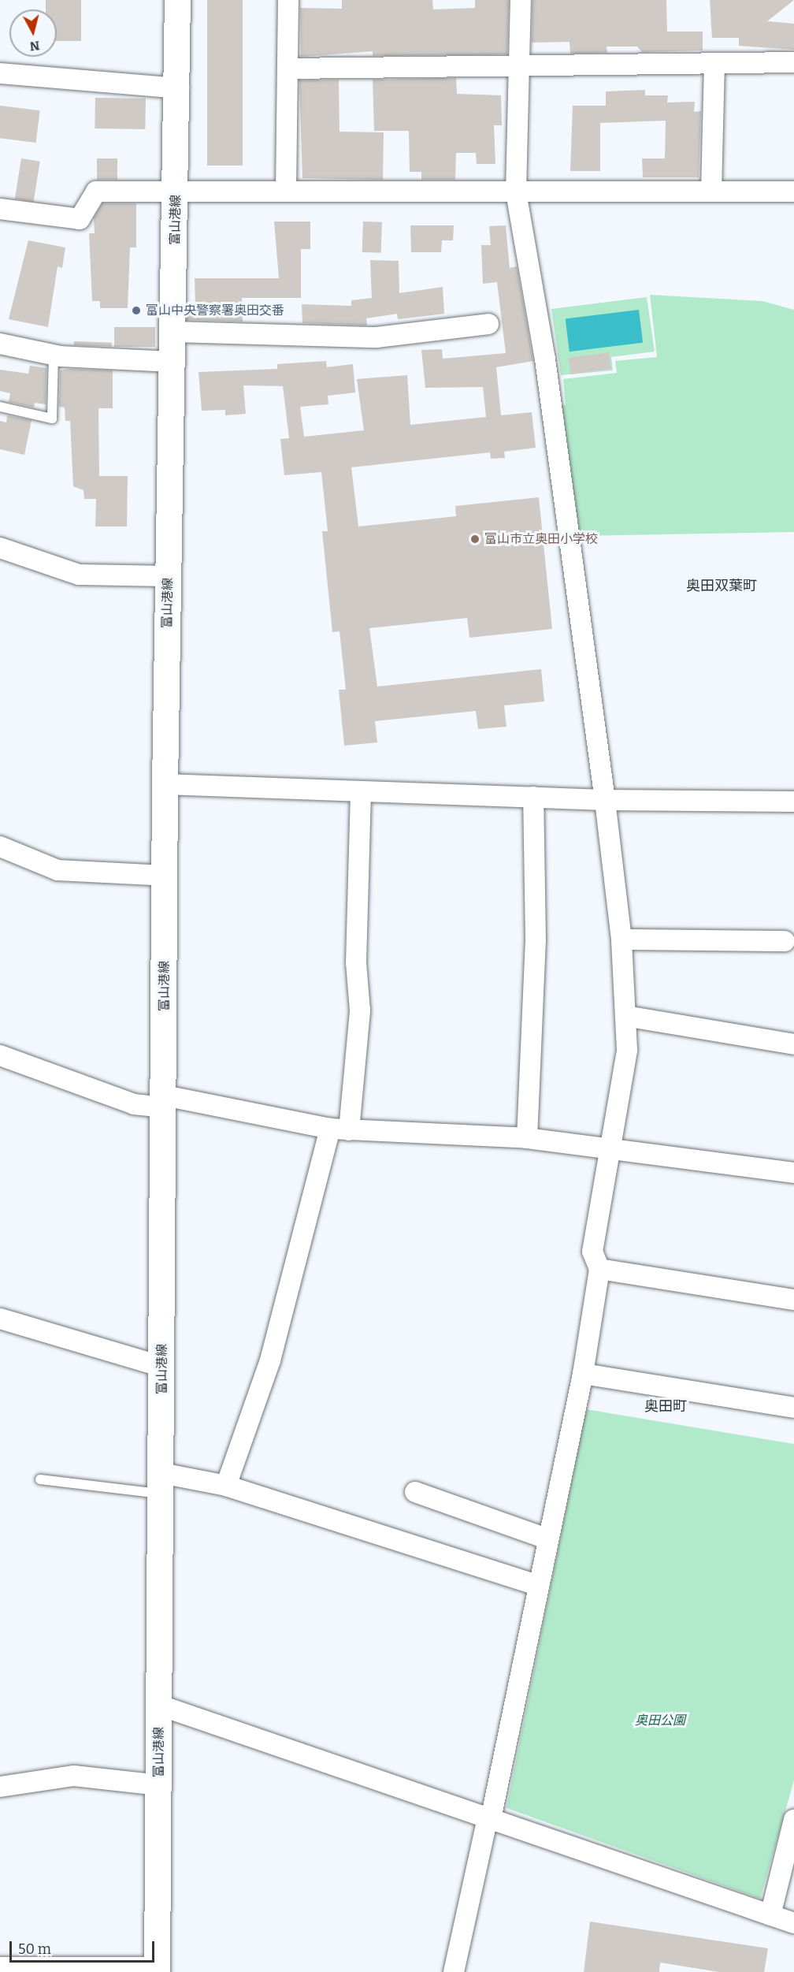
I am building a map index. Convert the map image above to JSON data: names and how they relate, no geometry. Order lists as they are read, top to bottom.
{
  "streets": {
    "main road": ["富山港線"]
  },
  "districts": ["奥田双葉町", "奥田町"],
  "parks": ["奥田公園"],
  "places": ["富山中央警察署奥田交番", "富山市立奥田小学校"],
  "scale_bar": "50 m",
  "north": "bottom"
}
